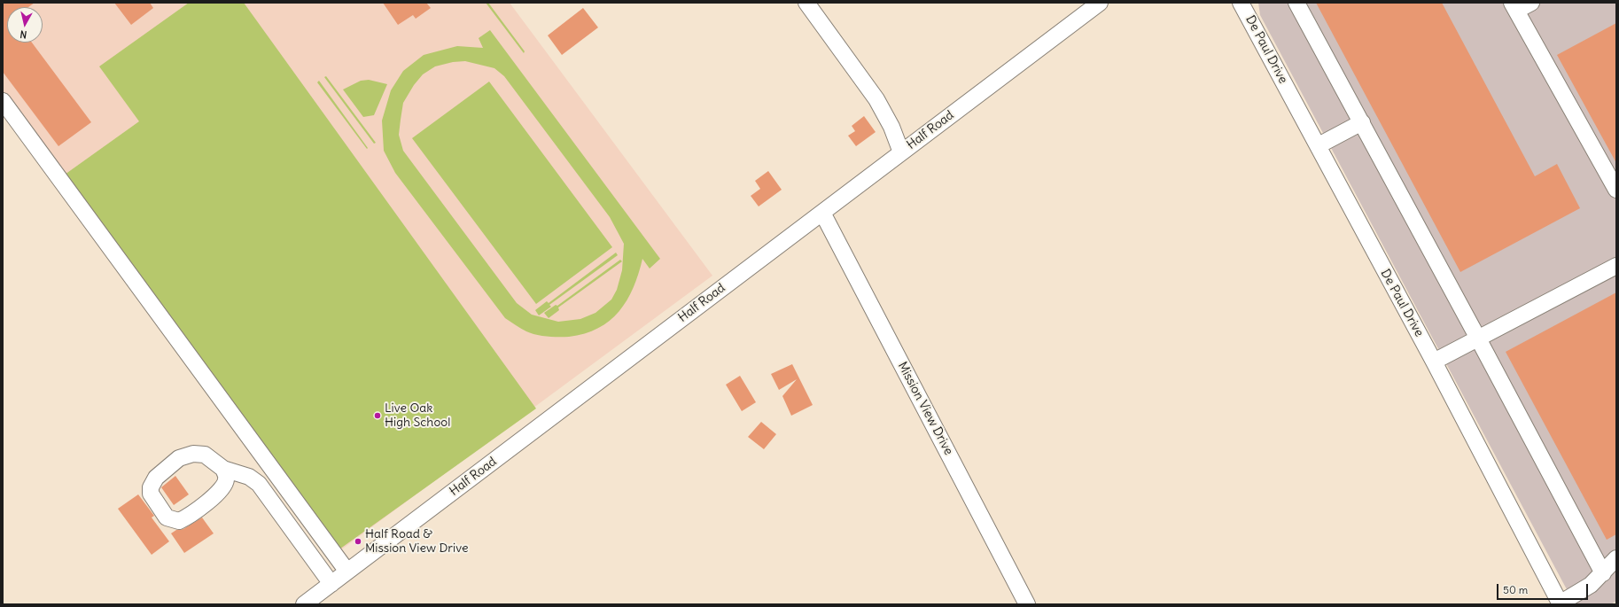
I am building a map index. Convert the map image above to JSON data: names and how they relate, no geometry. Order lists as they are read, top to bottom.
{
  "streets": {
    "street": ["De Paul Drive", "Half Road", "Mission View Drive"]
  },
  "crossings": [
    ["Half Road", "Mission View Drive"]
  ],
  "places": ["Live Oak High School", "Half Road & Mission View Drive"],
  "scale_bar": "50 m",
  "north": "bottom"
}
